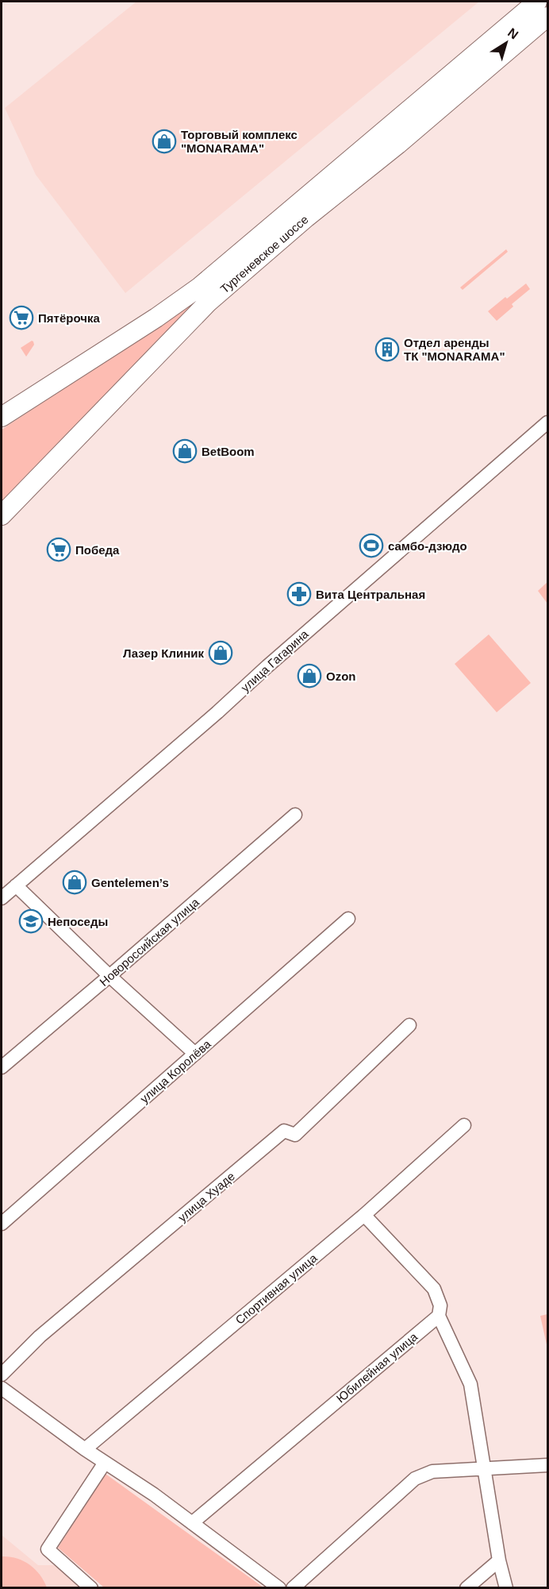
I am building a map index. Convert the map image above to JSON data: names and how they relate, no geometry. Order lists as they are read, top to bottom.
{
  "streets": {
    "highway": ["Тургеневское шоссе"],
    "street": [
      "улица Гагарина",
      "Новороссийская улица",
      "улица Королёва",
      "улица Хуаде",
      "Спортивная улица",
      "Юбилейная улица"
    ]
  },
  "places": {
    "shop": [
      "Торговый комплекс \"MONARAMA\"",
      "BetBoom",
      "Лазер Клиник",
      "Ozon",
      "Gentelemen’s"
    ],
    "supermarket": ["Пятёрочка", "Победа"],
    "building": ["Отдел аренды ТК \"MONARAMA\""],
    "sports": ["самбо-дзюдо"],
    "pharmacy": ["Вита Центральная"],
    "school or university": ["Непоседы"]
  },
  "north": "top right"
}
